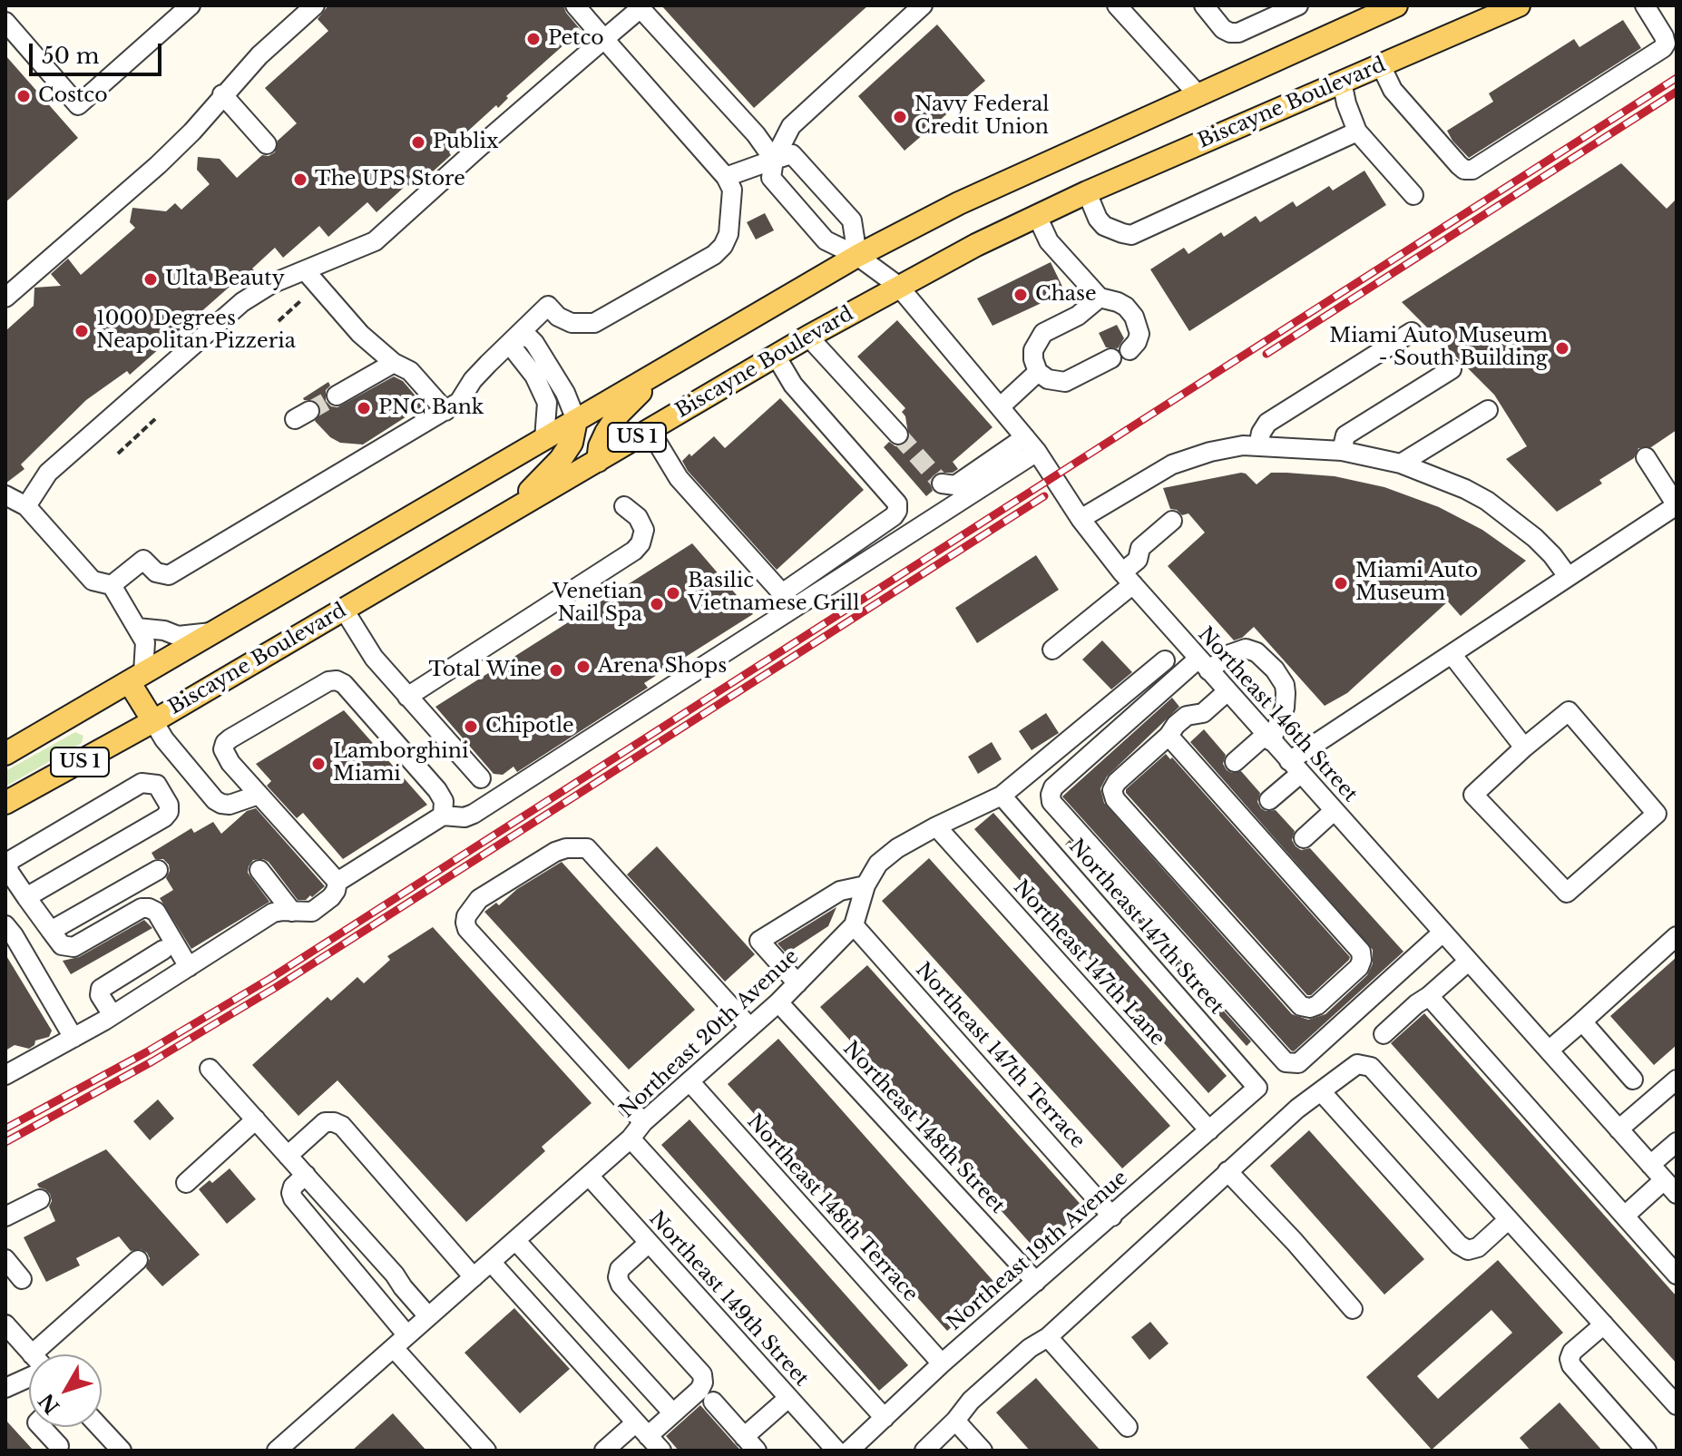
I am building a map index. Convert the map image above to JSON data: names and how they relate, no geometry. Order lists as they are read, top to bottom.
{
  "streets": {
    "main road": ["Biscayne Boulevard", "US 1"],
    "street": [
      "Northeast 146th Street",
      "Northeast 147th Street",
      "Northeast 147th Lane",
      "Northeast 20th Avenue",
      "Northeast 147th Terrace",
      "Northeast 148th Street",
      "Northeast 148th Terrace",
      "Northeast 19th Avenue",
      "Northeast 149th Street"
    ]
  },
  "crossings": [
    ["Biscayne Boulevard", "Northeast 146th Street"],
    ["US 1", "Northeast 146th Street"],
    ["Northeast 147th Street", "Northeast 20th Avenue"],
    ["Northeast 147th Street", "Northeast 19th Avenue"],
    ["Northeast 147th Lane", "Northeast 20th Avenue"],
    ["Northeast 147th Lane", "Northeast 19th Avenue"],
    ["Northeast 20th Avenue", "Northeast 147th Terrace"],
    ["Northeast 20th Avenue", "Northeast 148th Street"],
    ["Northeast 20th Avenue", "Northeast 148th Terrace"],
    ["Northeast 20th Avenue", "Northeast 149th Street"],
    ["Northeast 147th Terrace", "Northeast 19th Avenue"],
    ["Northeast 148th Street", "Northeast 19th Avenue"],
    ["Northeast 148th Terrace", "Northeast 19th Avenue"]
  ],
  "places": [
    "Petco",
    "Costco",
    "Navy Federal Credit Union",
    "Publix",
    "The UPS Store",
    "Ulta Beauty",
    "Chase",
    "1000 Degrees Neapolitan Pizzeria",
    "Miami Auto Museum - South Building",
    "PNC Bank",
    "Miami Auto Museum",
    "Basilic Vietnamese Grill",
    "Venetian Nail Spa",
    "Arena Shops",
    "Total Wine",
    "Chipotle",
    "Lamborghini Miami"
  ],
  "scale_bar": "50 m",
  "north": "bottom left"
}
